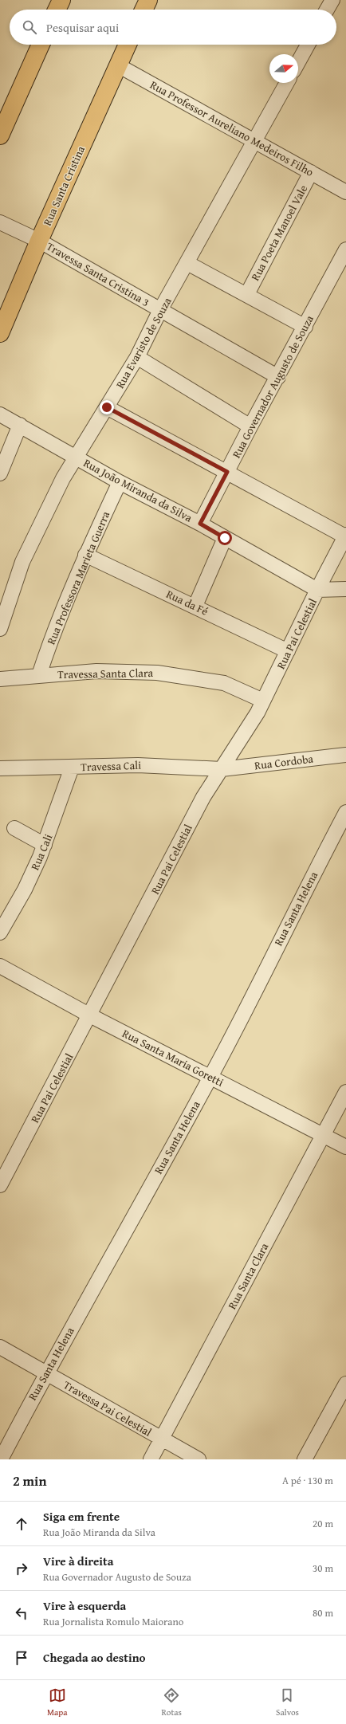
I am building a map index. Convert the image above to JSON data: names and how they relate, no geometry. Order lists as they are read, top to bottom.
{
  "streets": {
    "main road": ["Rua Santa Cristina"],
    "street": [
      "Rua Professor Aureliano Medeiros Filho",
      "Rua Poeta Manoel Vale",
      "Travessa Santa Cristina 3",
      "Rua Evaristo de Souza",
      "Rua Governador Augusto de Souza",
      "Rua João Miranda da Silva",
      "Rua Professora Marieta Guerra",
      "Rua da Fé",
      "Rua Pai Celestial",
      "Travessa Santa Clara",
      "Rua Cordoba",
      "Travessa Cali",
      "Rua Cali",
      "Rua Santa Helena",
      "Rua Santa Maria Goretti",
      "Rua Santa Clara",
      "Travessa Pai Celestial"
    ]
  },
  "crossings": [
    ["Rua Professor Aureliano Medeiros Filho", "Rua Santa Cristina"],
    ["Rua Professor Aureliano Medeiros Filho", "Rua Poeta Manoel Vale"],
    ["Rua Professor Aureliano Medeiros Filho", "Rua Evaristo de Souza"],
    ["Rua Santa Cristina", "Travessa Santa Cristina 3"],
    ["Travessa Santa Cristina 3", "Rua Evaristo de Souza"],
    ["Travessa Santa Cristina 3", "Rua Governador Augusto de Souza"],
    ["Rua Evaristo de Souza", "Rua João Miranda da Silva"],
    ["Rua Governador Augusto de Souza", "Rua João Miranda da Silva"],
    ["Rua João Miranda da Silva", "Rua Professora Marieta Guerra"],
    ["Rua João Miranda da Silva", "Rua Pai Celestial"],
    ["Rua Professora Marieta Guerra", "Rua da Fé"],
    ["Rua Professora Marieta Guerra", "Travessa Santa Clara"],
    ["Rua da Fé", "Rua Pai Celestial"],
    ["Rua Pai Celestial", "Travessa Santa Clara"],
    ["Rua Pai Celestial", "Rua Cordoba"],
    ["Rua Pai Celestial", "Travessa Cali"],
    ["Rua Pai Celestial", "Rua Santa Maria Goretti"],
    ["Rua Cordoba", "Travessa Cali"],
    ["Travessa Cali", "Rua Cali"],
    ["Rua Santa Helena", "Rua Santa Maria Goretti"],
    ["Rua Santa Helena", "Travessa Pai Celestial"],
    ["Rua Santa Maria Goretti", "Rua Santa Clara"],
    ["Rua Santa Clara", "Travessa Pai Celestial"]
  ],
  "north": "right",
  "page": {
    "search": "Pesquisar aqui",
    "heading": ["2 min", "A pé · 130 m"],
    "list": [
      ["Siga em frente", "Rua João Miranda da Silva", "20 m"],
      ["Vire à direita", "Rua Governador Augusto de Souza", "30 m"],
      ["Vire à esquerda", "Rua Jornalista Romulo Maiorano", "80 m"],
      "Chegada ao destino"
    ],
    "nav": ["Mapa", "Rotas", "Salvos"]
  }
}
